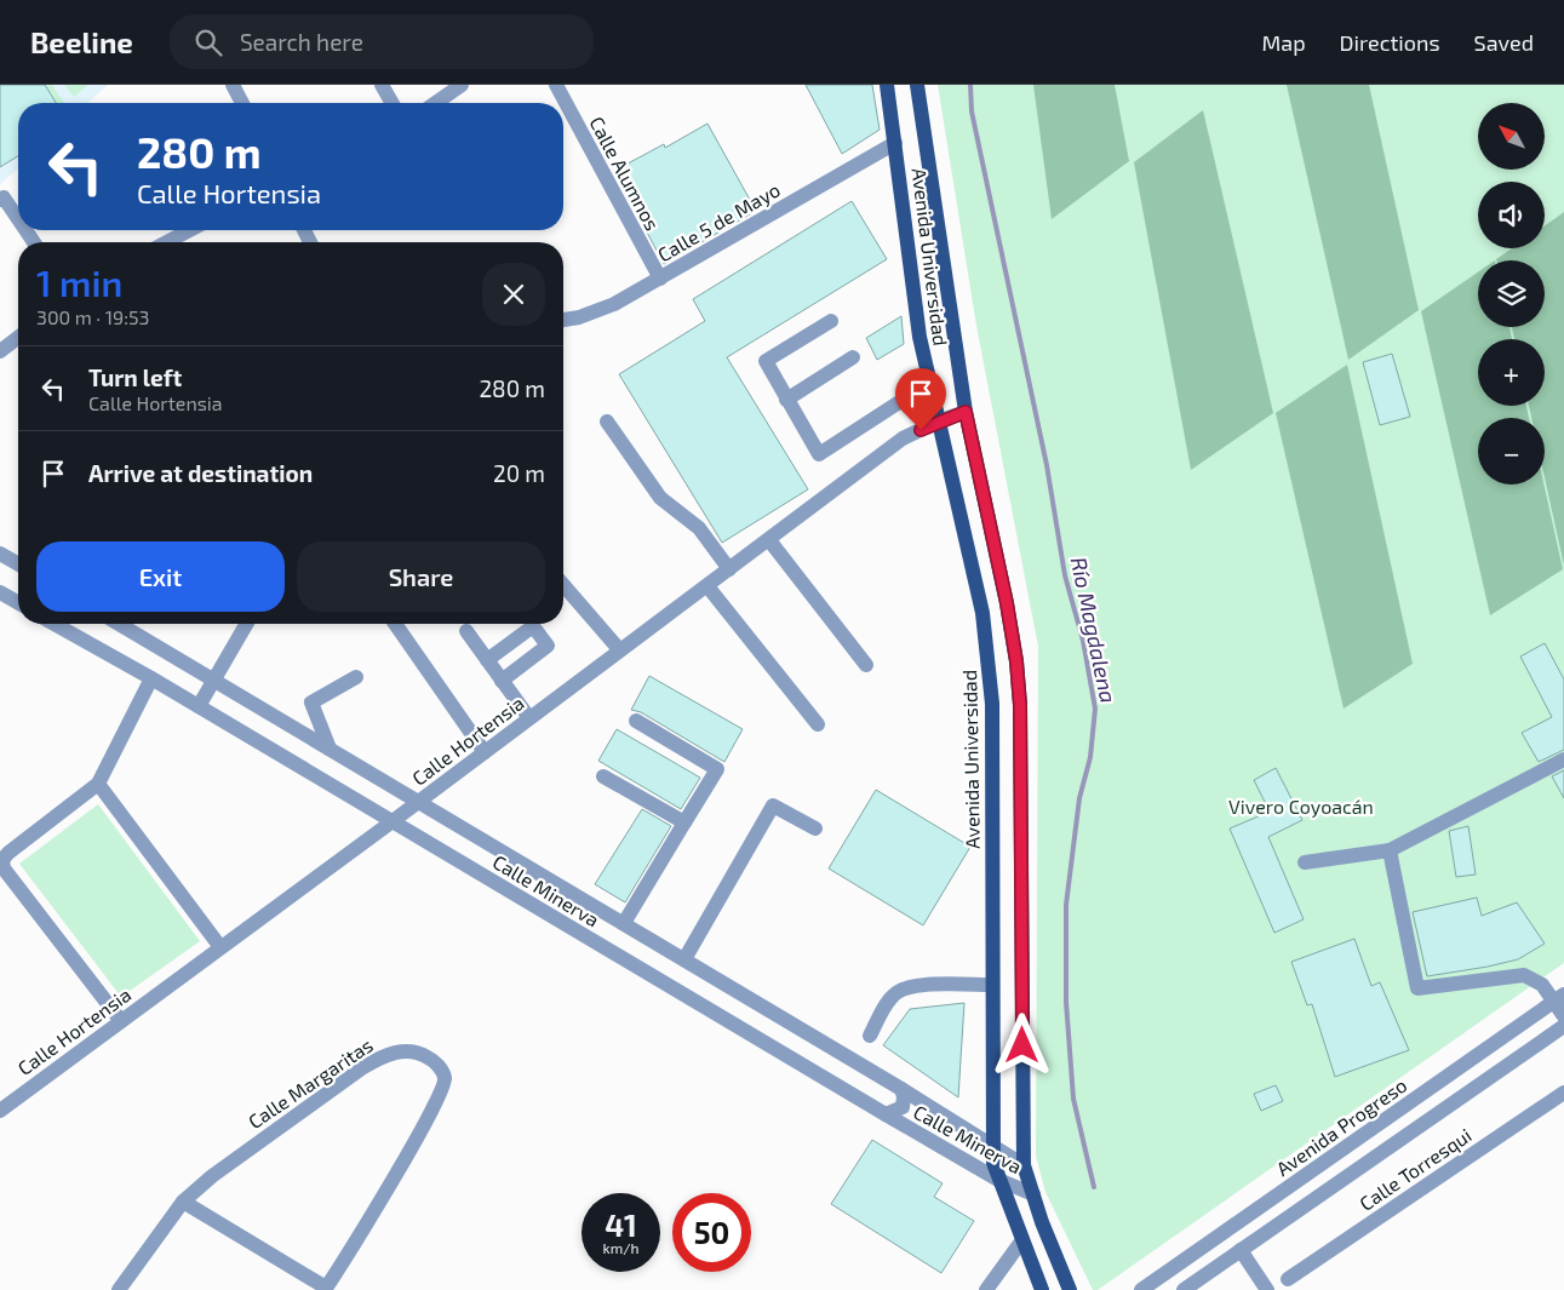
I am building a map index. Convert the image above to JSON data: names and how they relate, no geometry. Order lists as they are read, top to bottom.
{
  "streets": {
    "main road": ["Avenida Universidad"],
    "street": [
      "Calle Alumnos",
      "Calle 5 de Mayo",
      "Calle Hortensia",
      "Calle Minerva",
      "Calle Margaritas",
      "Avenida Progreso",
      "Calle Torresqui"
    ]
  },
  "crossings": [
    ["Calle Alumnos", "Calle 5 de Mayo"],
    ["Calle 5 de Mayo", "Avenida Universidad"],
    ["Avenida Universidad", "Calle Hortensia"],
    ["Avenida Universidad", "Calle Minerva"],
    ["Calle Hortensia", "Calle Minerva"]
  ],
  "water": ["Río Magdalena"],
  "parks": ["Vivero Coyoacán"],
  "north": "top left",
  "page": {
    "header": "Beeline",
    "search": "Search here",
    "nav": ["Map", "Directions", "Saved"],
    "map_buttons": ["+", "−"],
    "turn": ["280 m", "Calle Hortensia"],
    "heading": ["1 min", "300 m · 19:53"],
    "list": [
      {
        "name": "Turn left",
        "note": "Calle Hortensia",
        "value": "280 m"
      },
      {
        "name": "Arrive at destination",
        "value": "20 m"
      }
    ],
    "buttons": ["Exit", "Share"],
    "speed": "41 km/h",
    "limit": "50"
  }
}
